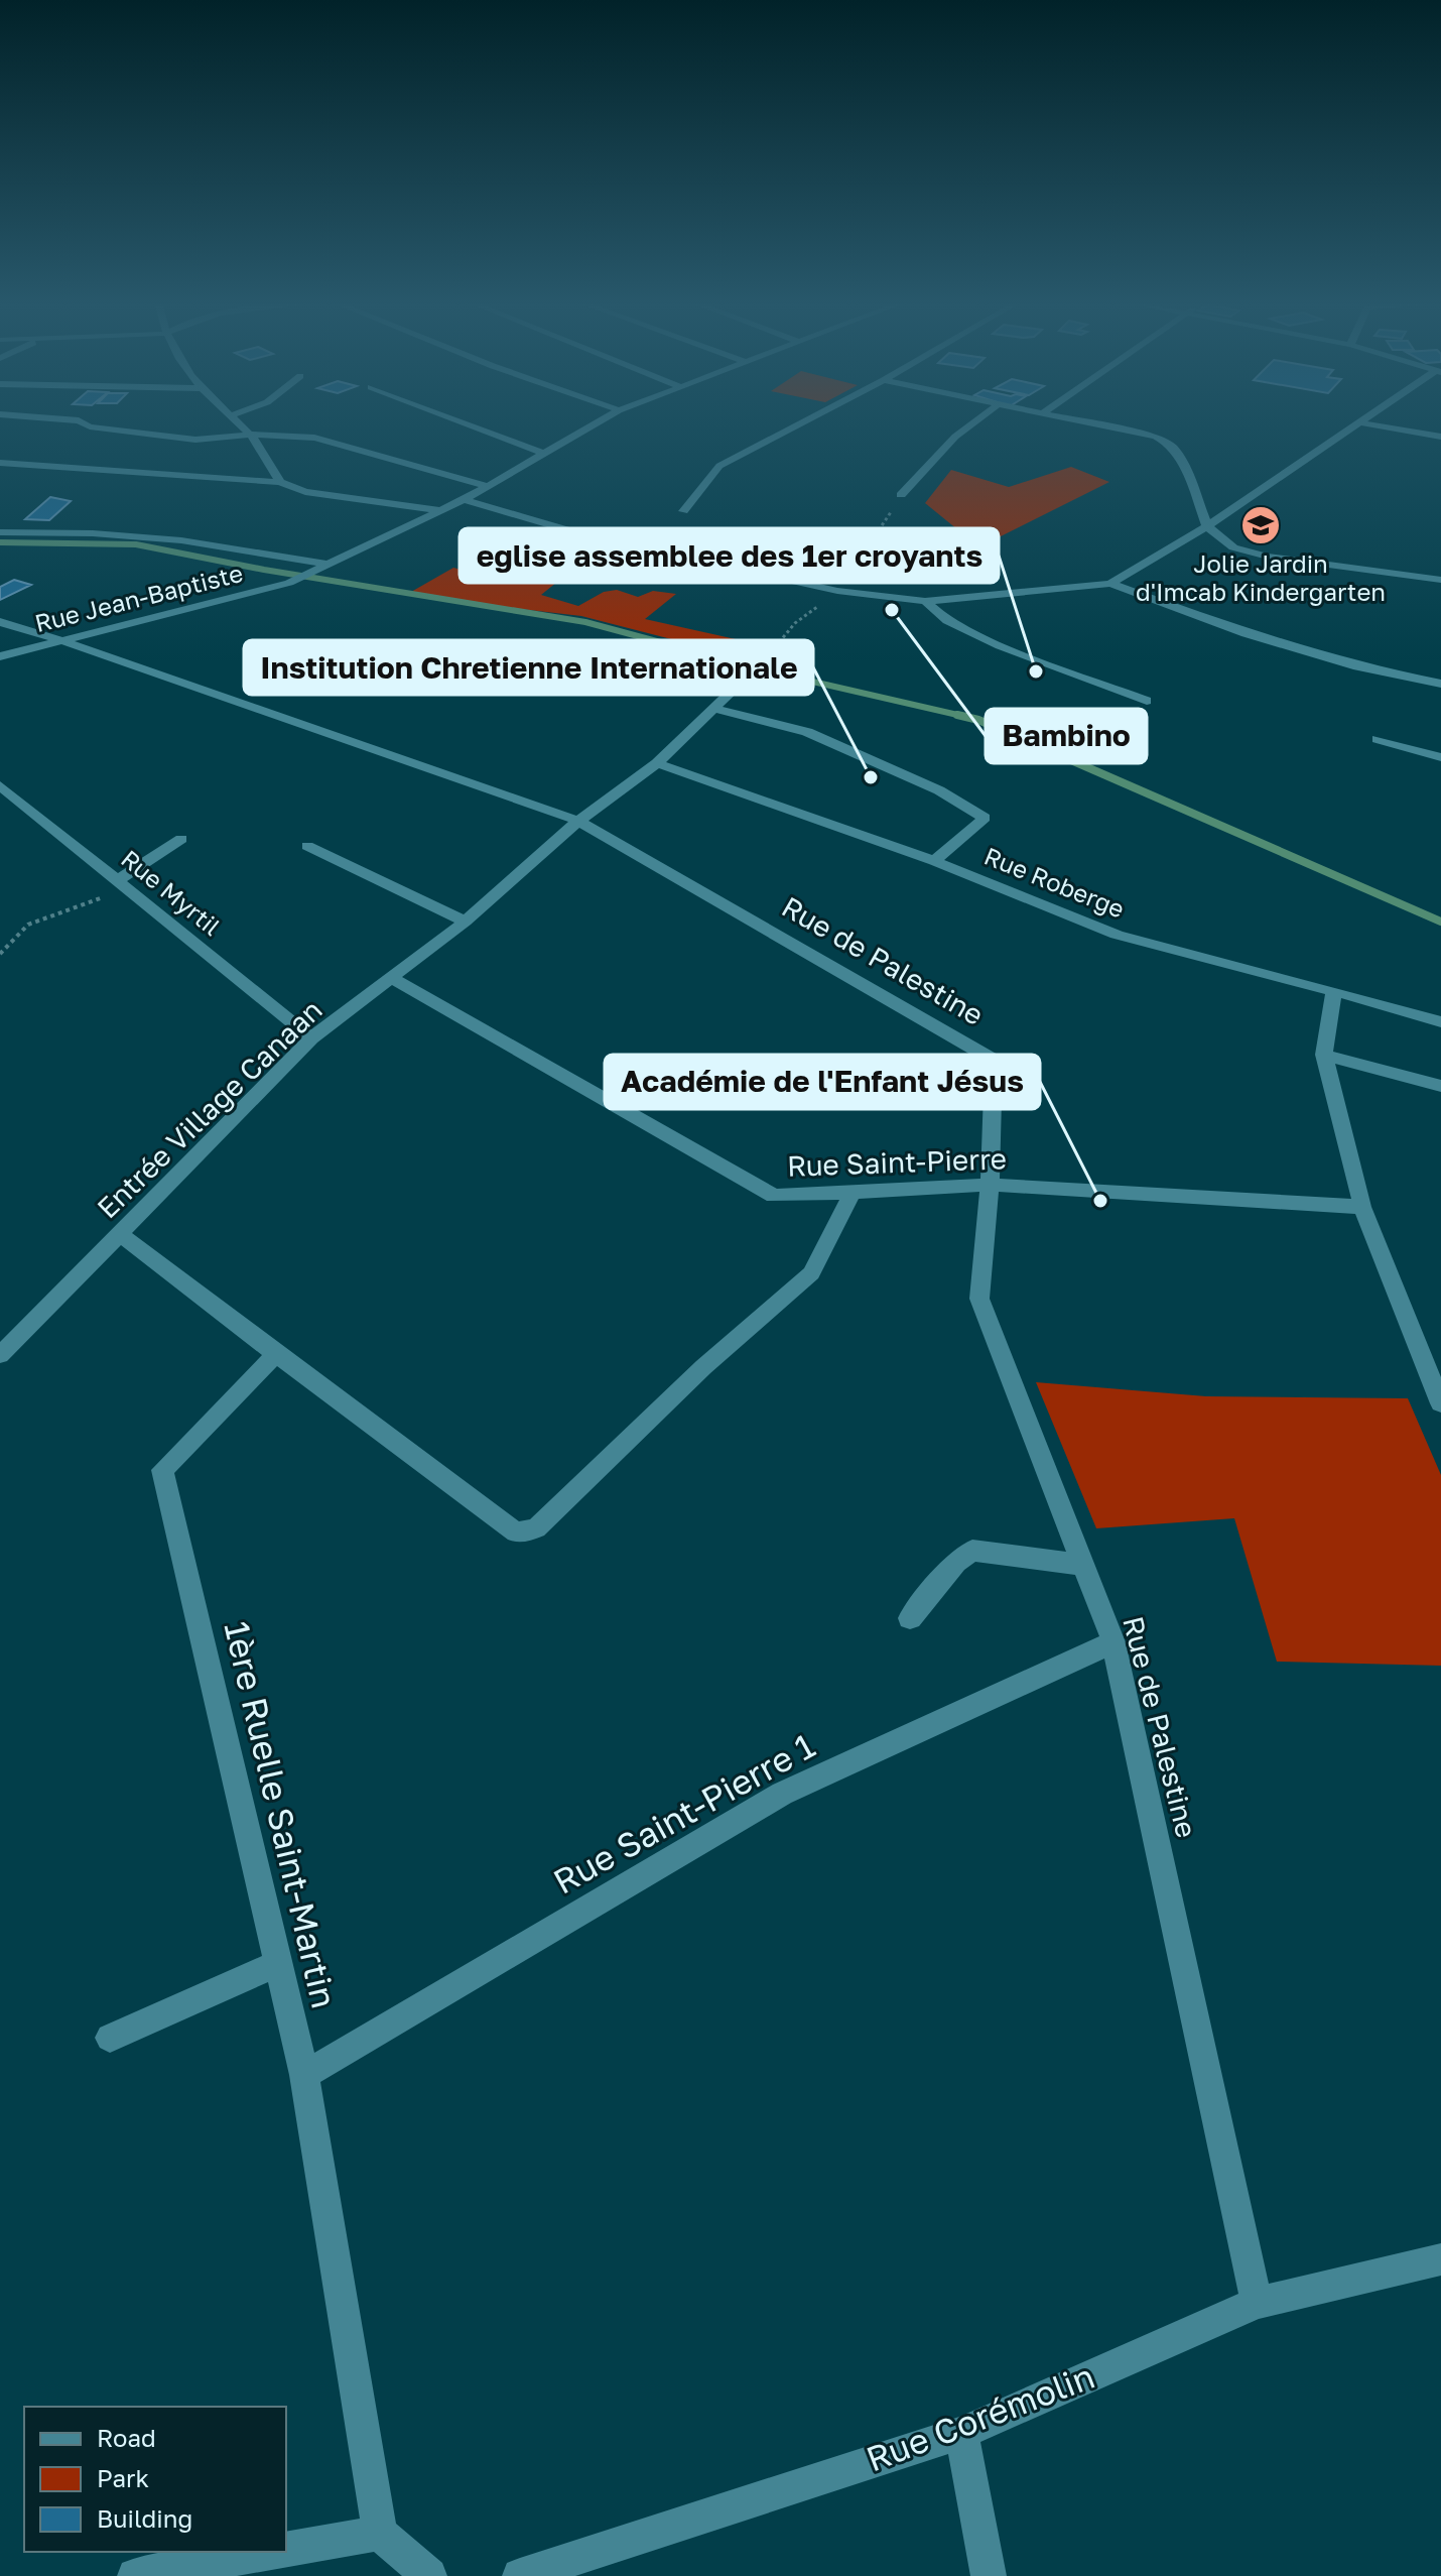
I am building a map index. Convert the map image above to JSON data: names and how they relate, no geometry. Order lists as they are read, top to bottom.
{
  "streets": {
    "street": [
      "Rue Jean-Baptiste",
      "Rue Roberge",
      "Rue Myrtil",
      "Rue de Palestine",
      "Entrée Village Canaan",
      "Rue Saint-Pierre",
      "Rue Saint-Pierre 1",
      "1ère Ruelle Saint-Martin",
      "Rue Corémolin"
    ]
  },
  "crossings": [
    ["Rue Jean-Baptiste", "Rue de Palestine"],
    ["Rue Roberge", "Entrée Village Canaan"],
    ["Rue Myrtil", "Entrée Village Canaan"],
    ["Rue de Palestine", "Entrée Village Canaan"],
    ["Rue de Palestine", "Rue Saint-Pierre"],
    ["Rue de Palestine", "Rue Saint-Pierre 1"],
    ["Rue de Palestine", "Rue Corémolin"],
    ["Entrée Village Canaan", "Rue Saint-Pierre"],
    ["Rue Saint-Pierre 1", "1ère Ruelle Saint-Martin"]
  ],
  "places": {
    "school or university": ["Jolie Jardin d'Imcab Kindergarten"],
    "other": [
      "Bambino",
      "eglise assemblee des 1er croyants",
      "Institution Chretienne Internationale",
      "Académie de l'Enfant Jésus"
    ]
  },
  "legend": ["Road", "Park", "Building"]
}
